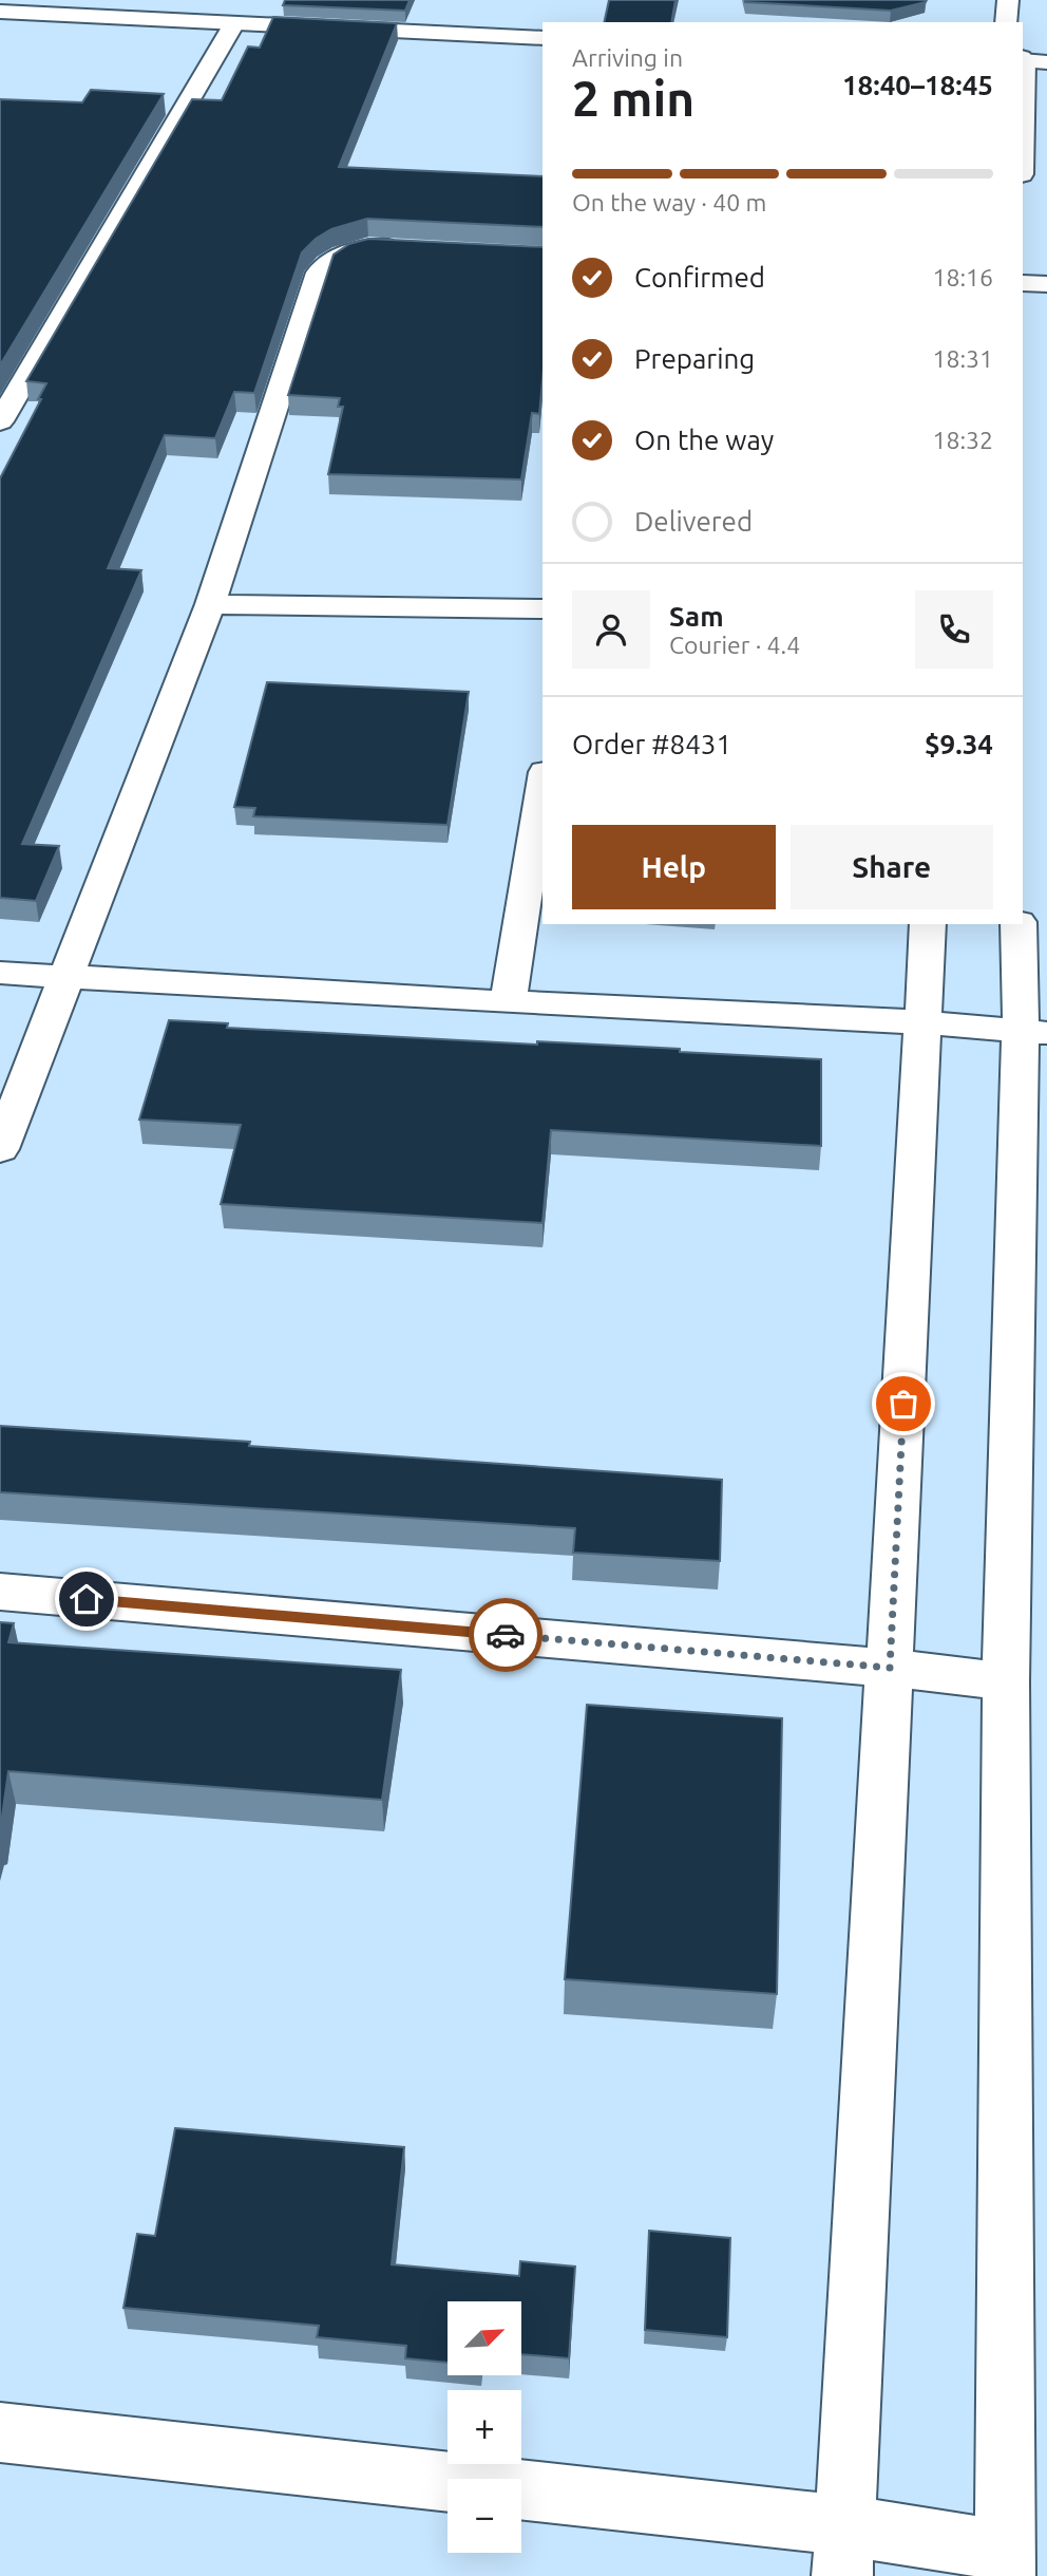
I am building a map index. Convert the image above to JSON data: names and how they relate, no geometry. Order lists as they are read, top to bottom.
{
  "north": "top right",
  "page": {
    "heading": ["2 min", "Arriving in", "18:40–18:45"],
    "panel": [
      "Sam",
      "Courier · 4.4",
      "Order #8431",
      "$9.34"
    ],
    "bar": "On the way · 40 m",
    "list": [
      ["Confirmed", "18:16"],
      ["Preparing", "18:31"],
      ["On the way", "18:32"],
      "Delivered"
    ],
    "buttons": ["Help", "Share"],
    "map_buttons": ["+", "−"]
  }
}
